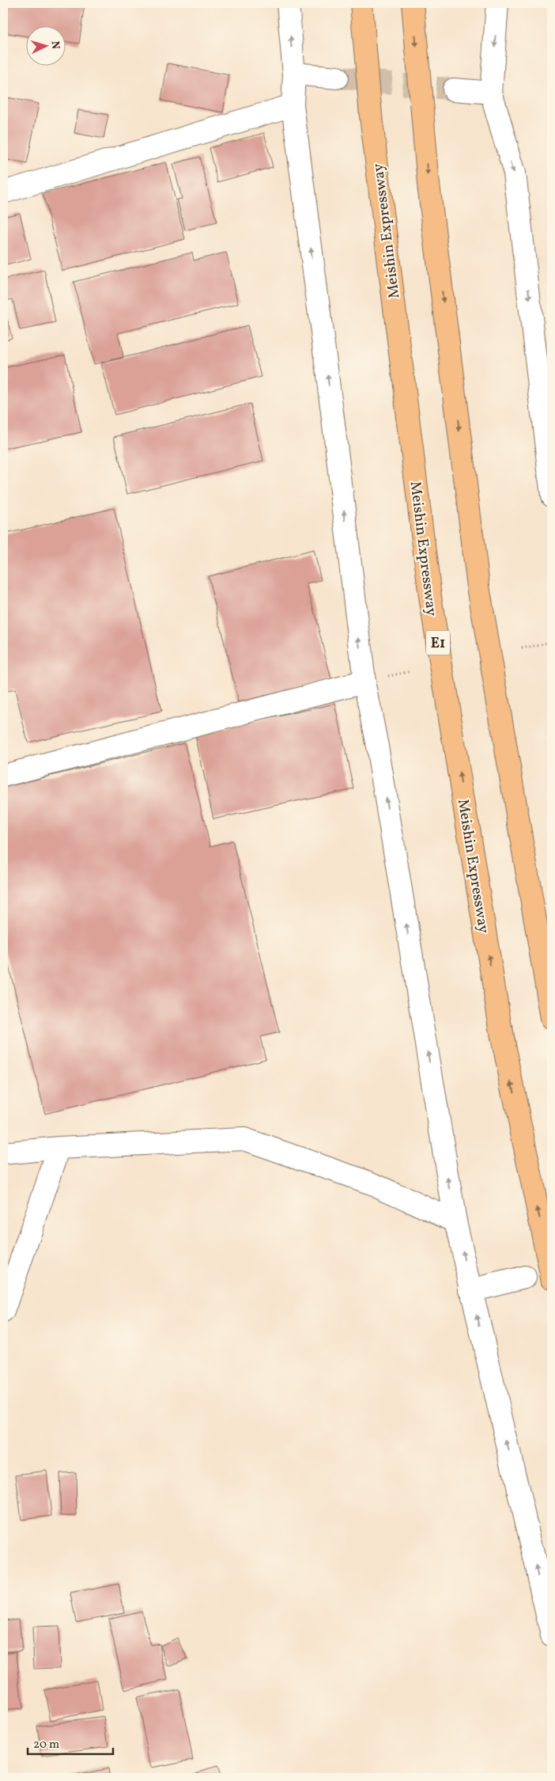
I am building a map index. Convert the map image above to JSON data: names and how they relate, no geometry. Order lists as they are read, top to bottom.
{
  "streets": {
    "highway": ["Meishin Expressway", "E1"]
  },
  "scale_bar": "20 m",
  "north": "right"
}
